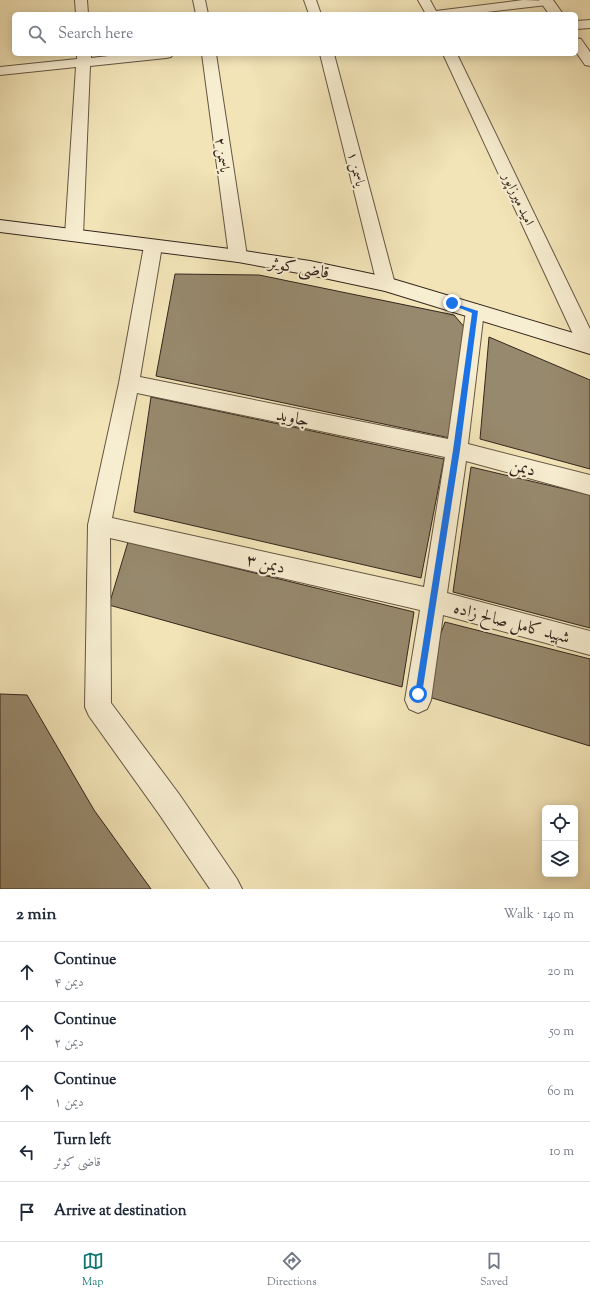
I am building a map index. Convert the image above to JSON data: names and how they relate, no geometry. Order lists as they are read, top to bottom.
{
  "streets": {
    "main road": ["قاضی کوثر"],
    "street": [
      "یاسمن ۲",
      "یاسمن ۱",
      "امید میرزاپور",
      "جاوید",
      "دیمن",
      "دیمن ۳",
      "شهید کامل صالح زاده"
    ]
  },
  "crossings": [
    ["یاسمن ۲", "قاضی کوثر"],
    ["یاسمن ۱", "قاضی کوثر"],
    ["امید میرزاپور", "قاضی کوثر"],
    ["جاوید", "دیمن"],
    ["دیمن ۳", "شهید کامل صالح زاده"]
  ],
  "page": {
    "search": "Search here",
    "heading": ["2 min", "Walk · 140 m"],
    "list": [
      ["Continue", "دیمن ۴", "20 m"],
      ["Continue", "دیمن ۲", "50 m"],
      ["Continue", "دیمن ۱", "60 m"],
      ["Turn left", "قاضی کوثر", "10 m"],
      "Arrive at destination"
    ],
    "nav": ["Map", "Directions", "Saved"]
  }
}
